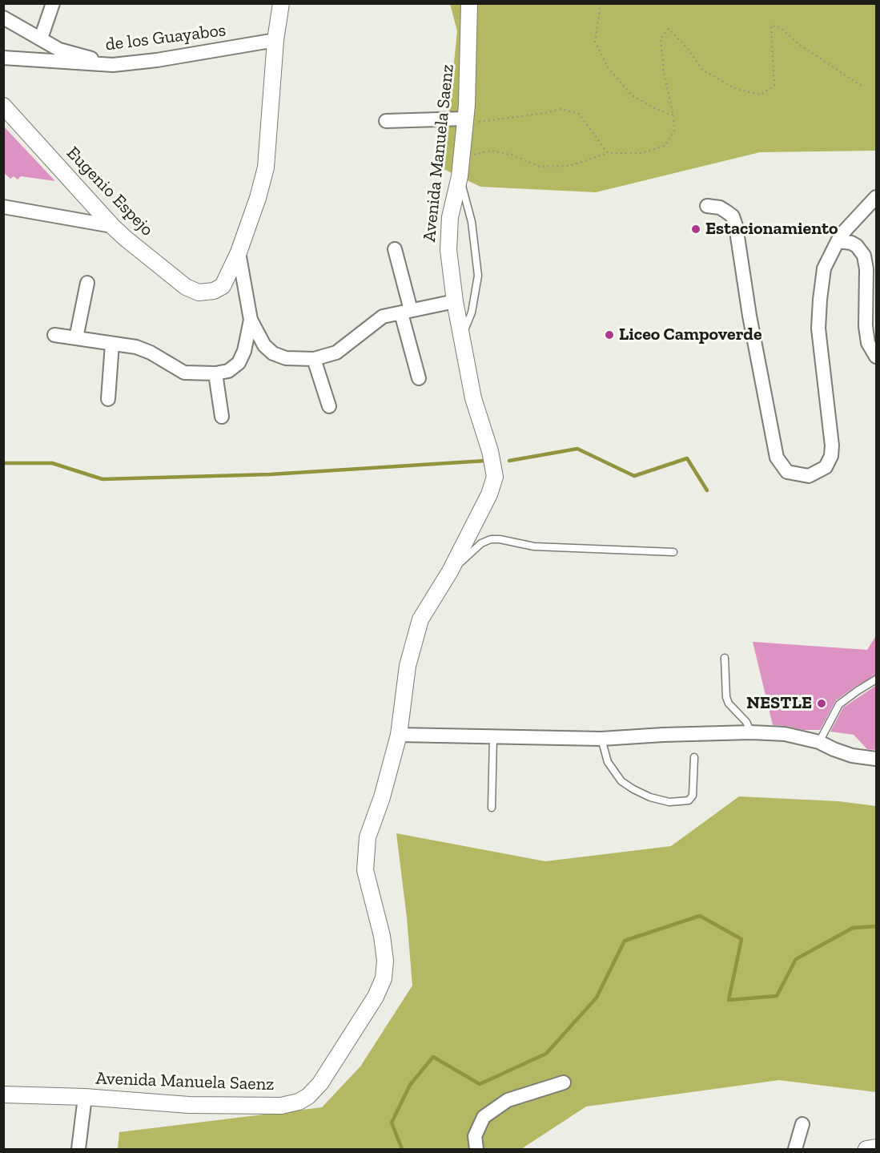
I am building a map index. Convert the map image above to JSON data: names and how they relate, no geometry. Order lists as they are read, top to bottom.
{
  "streets": {
    "street": ["de los Guayabos", "Avenida Manuela Saenz", "Eugenio Espejo"]
  },
  "crossings": [
    ["de los Guayabos", "Eugenio Espejo"]
  ],
  "places": ["Estacionamiento", "Liceo Campoverde", "NESTLE"]
}
